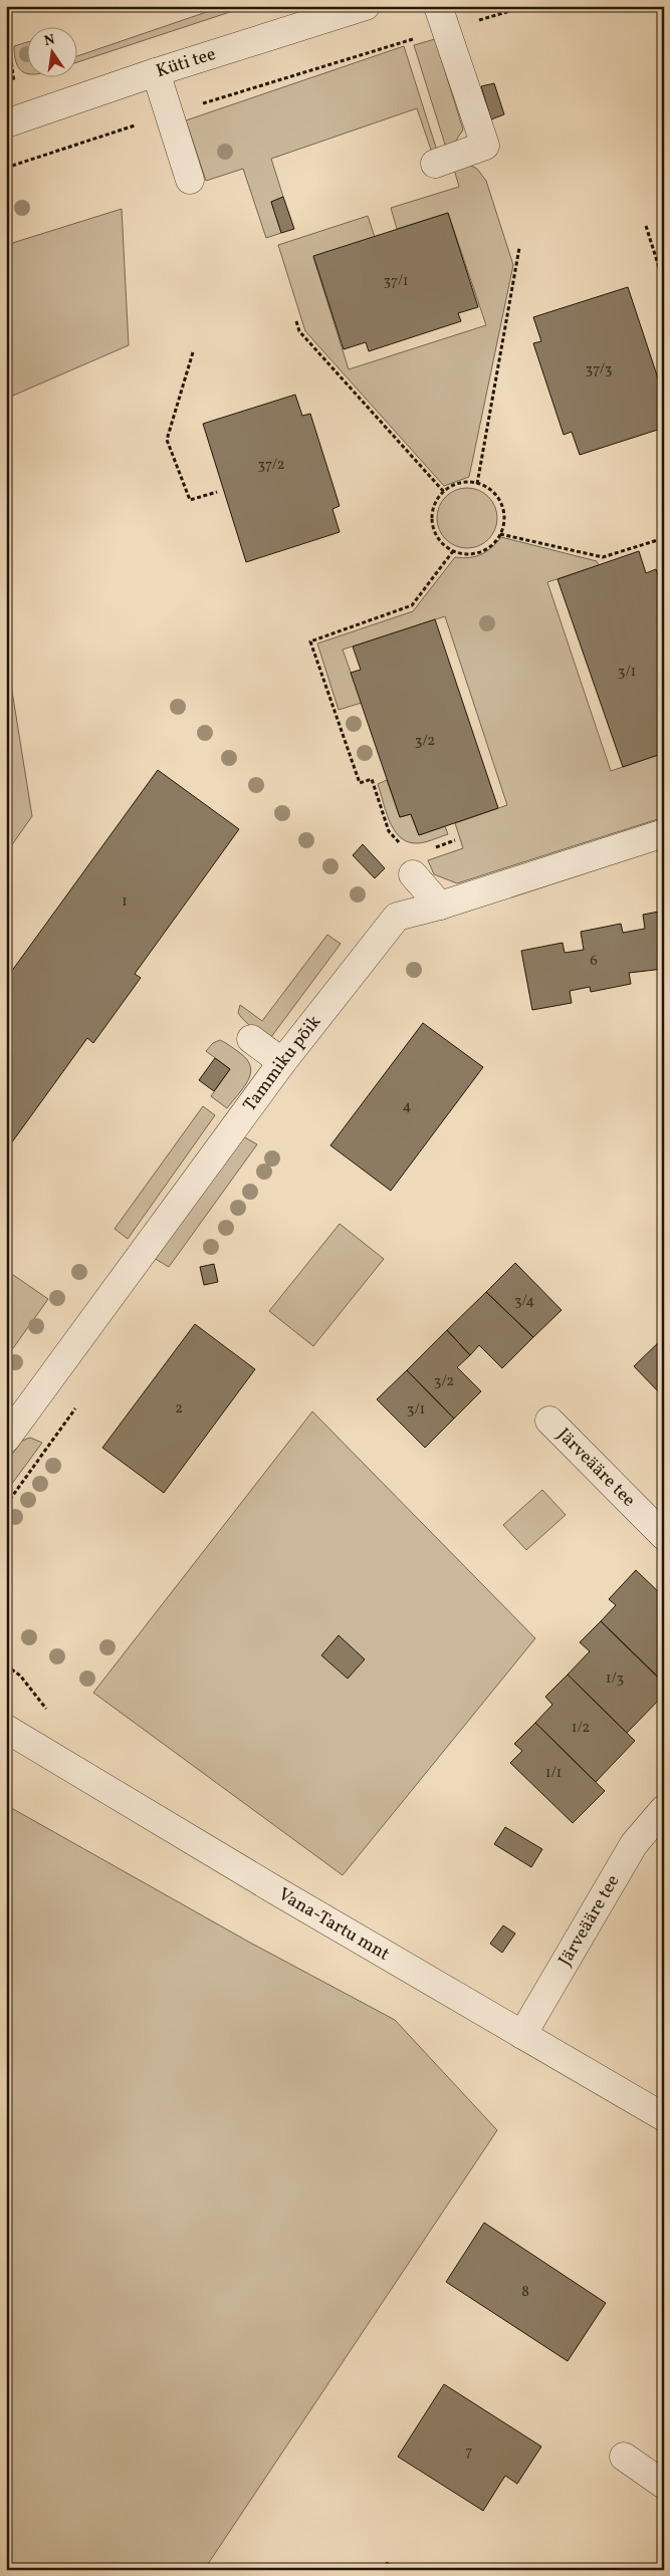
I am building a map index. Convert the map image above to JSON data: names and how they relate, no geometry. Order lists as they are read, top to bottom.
{
  "streets": {
    "street": [
      "Küti tee",
      "Tammiku põik",
      "Järveääre tee",
      "Vana-Tartu mnt"
    ]
  },
  "crossings": [
    ["Järveääre tee", "Vana-Tartu mnt"]
  ],
  "house_numbers": [
    "37/1",
    "37/3",
    "37/2",
    "3/1",
    "3/2",
    "1",
    "6",
    "4",
    "3/4",
    "3/2",
    "2",
    "3/1",
    "1/3",
    "1/2",
    "1/1",
    "8",
    "7"
  ],
  "north": "top"
}
